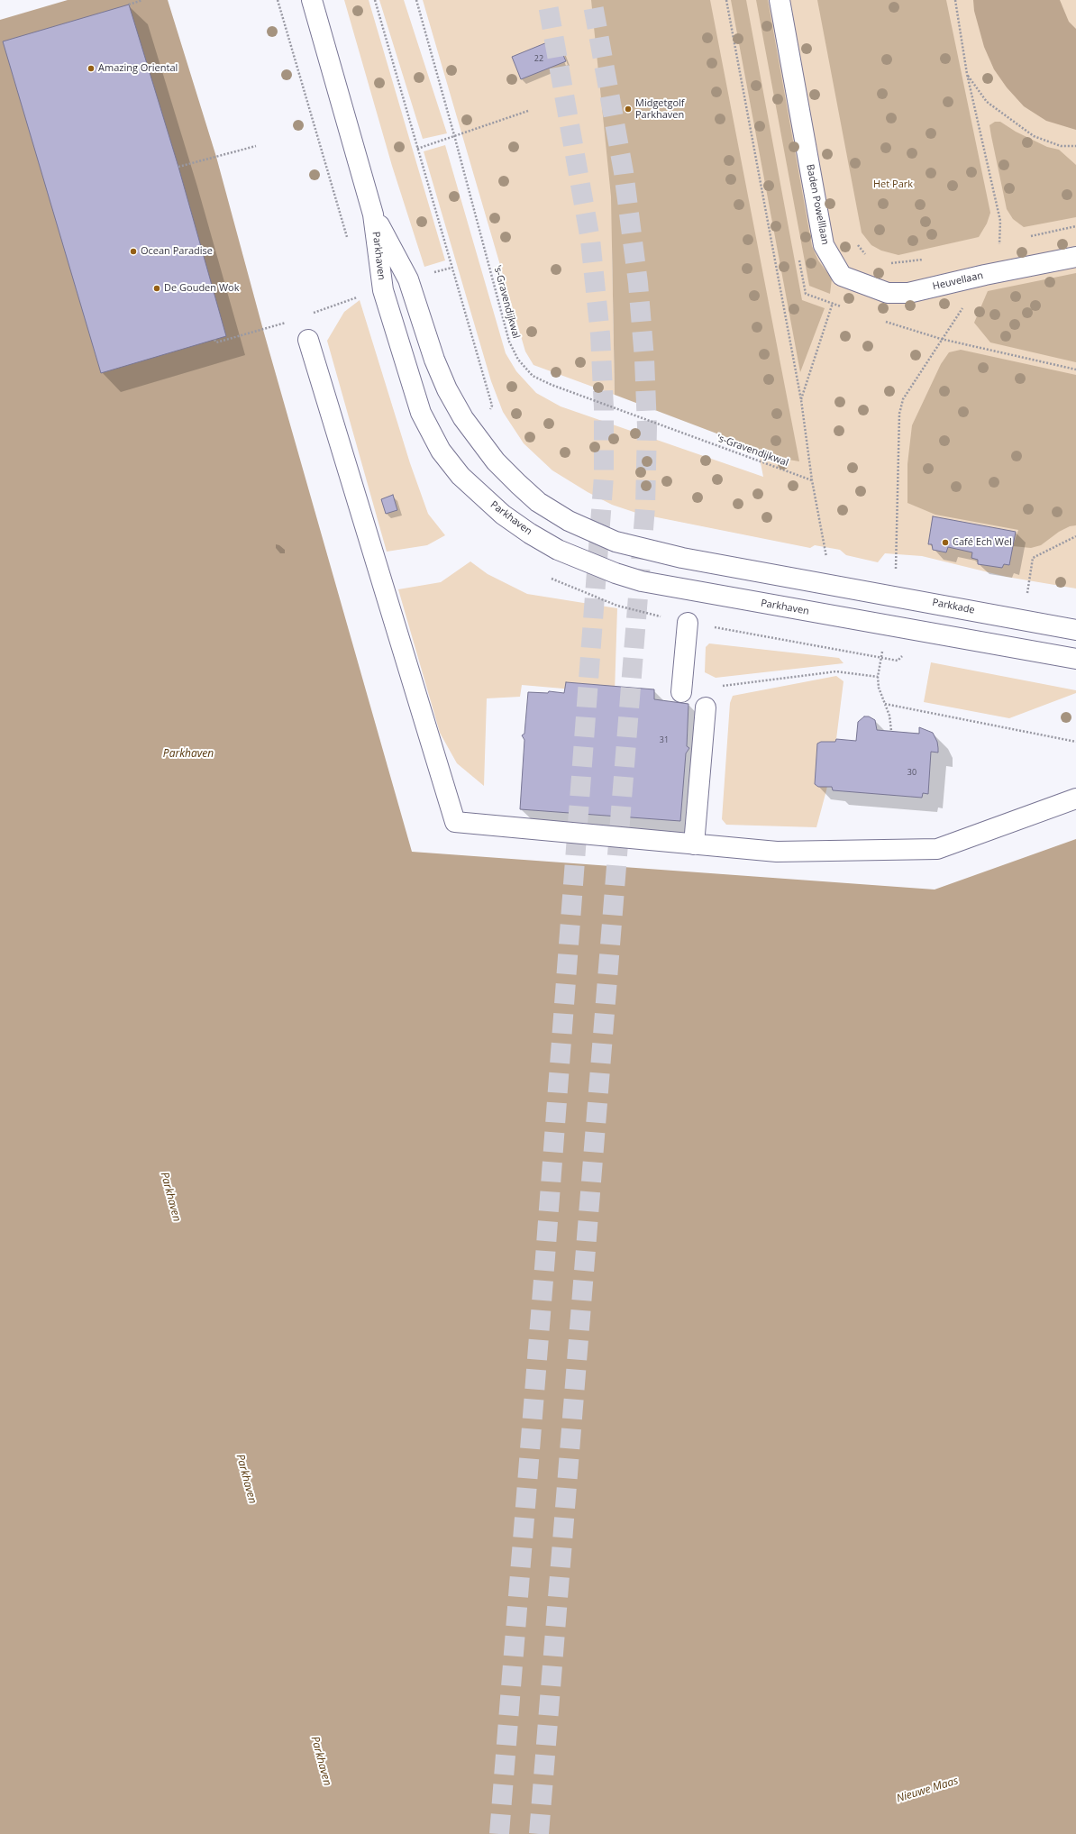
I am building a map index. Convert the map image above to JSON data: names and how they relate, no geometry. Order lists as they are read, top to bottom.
{
  "streets": {
    "street": [
      "Baden Powelllaan",
      "Parkhaven",
      "Heuvellaan",
      "Parkkade"
    ],
    "path": ["'s-Gravendijkwal"]
  },
  "crossings": [
    ["Baden Powelllaan", "Heuvellaan"],
    ["Parkhaven", "Parkkade"]
  ],
  "water": ["Parkhaven", "Nieuwe Maas"],
  "parks": ["Het Park"],
  "places": [
    "Amazing Oriental",
    "Midgetgolf Parkhaven",
    "Ocean Paradise",
    "De Gouden Wok",
    "Café Ech Wel"
  ],
  "house_numbers": ["22", "31", "30"]
}
